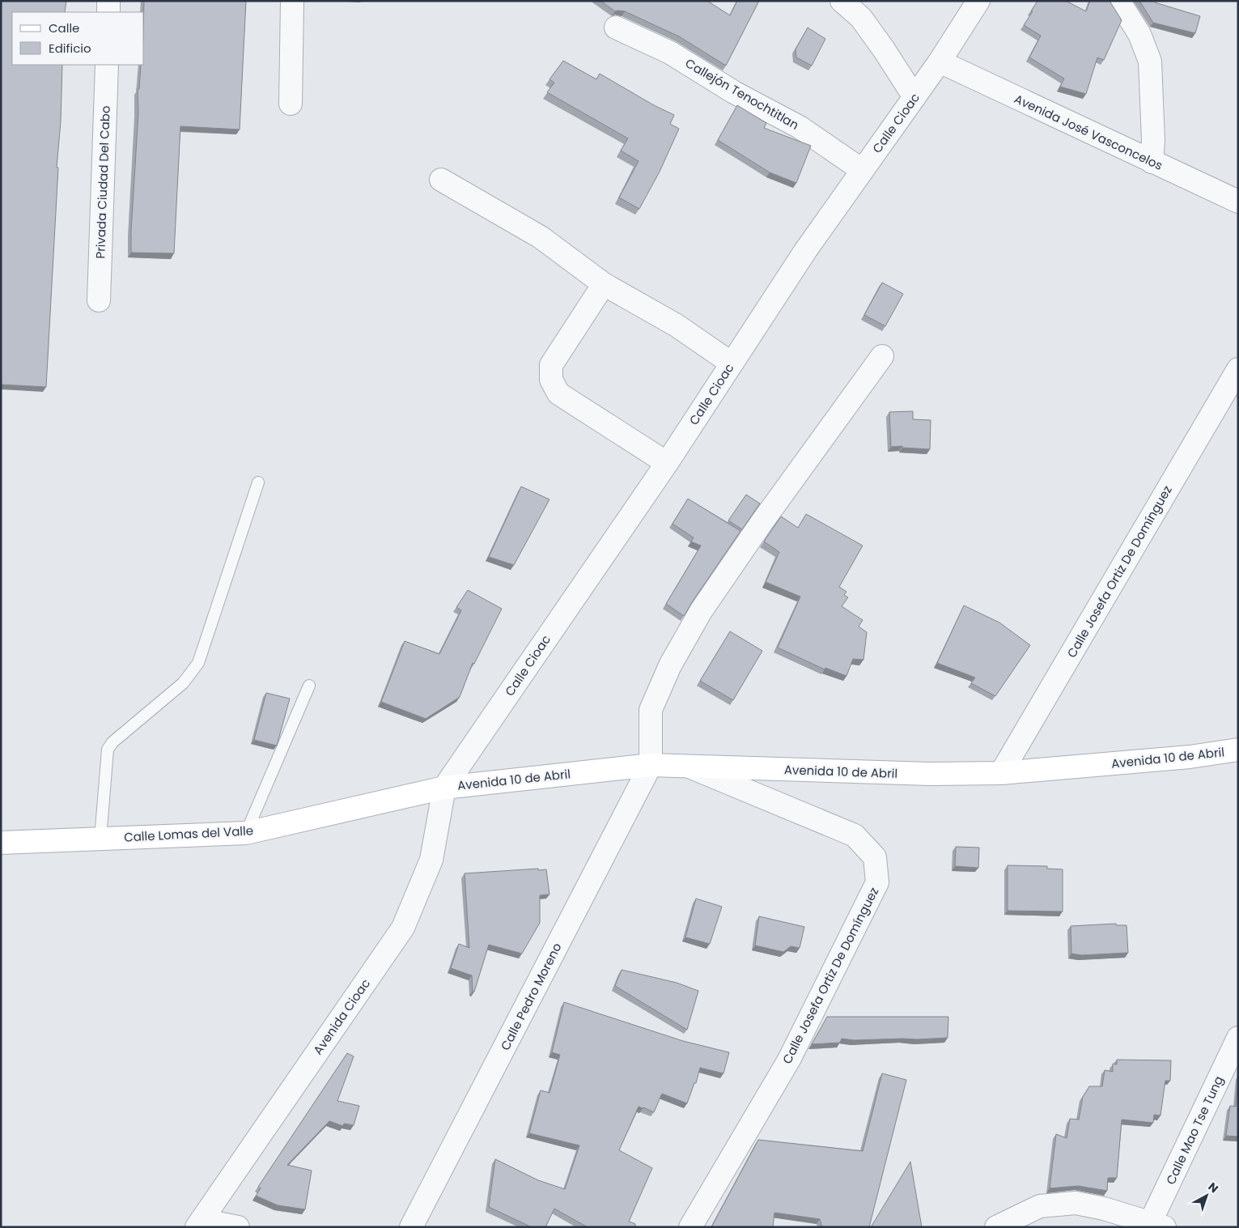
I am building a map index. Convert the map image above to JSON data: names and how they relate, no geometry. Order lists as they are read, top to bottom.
{
  "streets": {
    "street": [
      "Callejón Tenochtitlan",
      "Calle Cioac",
      "Avenida José Vasconcelos",
      "Privada Ciudad Del Cabo",
      "Calle Josefa Ortiz De Domínguez",
      "Avenida 10 de Abril",
      "Calle Lomas del Valle",
      "Calle Pedro Moreno",
      "Avenida Cioac",
      "Calle Mao Tse Tung"
    ]
  },
  "crossings": [
    ["Callejón Tenochtitlan", "Calle Cioac"],
    ["Calle Cioac", "Avenida José Vasconcelos"],
    ["Calle Cioac", "Avenida 10 de Abril"],
    ["Calle Cioac", "Calle Lomas del Valle"],
    ["Calle Cioac", "Avenida Cioac"],
    ["Calle Josefa Ortiz De Domínguez", "Avenida 10 de Abril"],
    ["Avenida 10 de Abril", "Calle Lomas del Valle"],
    ["Avenida 10 de Abril", "Calle Pedro Moreno"],
    ["Avenida 10 de Abril", "Avenida Cioac"],
    ["Calle Lomas del Valle", "Avenida Cioac"]
  ],
  "legend": ["Calle", "Edificio"],
  "north": "top right"
}
